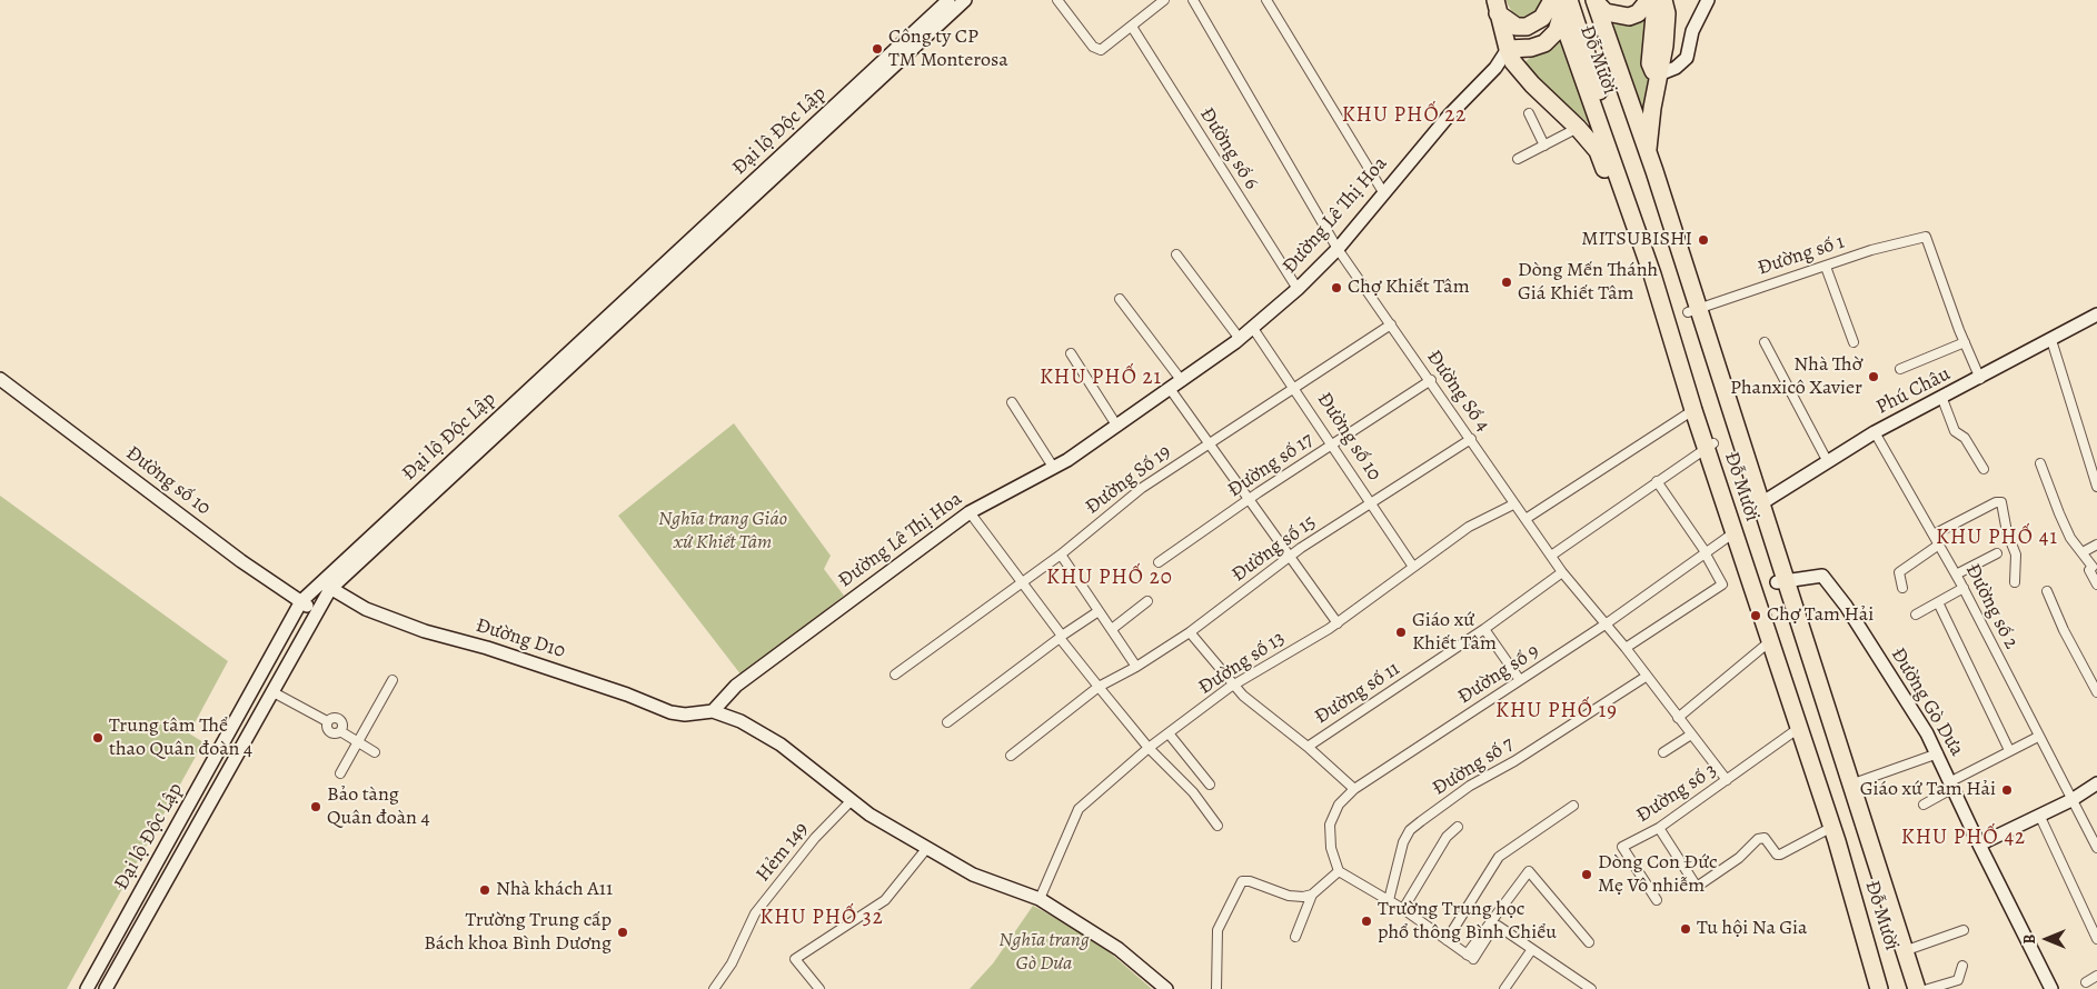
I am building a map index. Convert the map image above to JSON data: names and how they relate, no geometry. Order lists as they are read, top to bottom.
{
  "streets": {
    "highway": ["Đỗ Mười"],
    "street": [
      "Đại lộ Độc Lập",
      "Đường số 6",
      "Đường Lê Thị Hoa",
      "Đường số 1",
      "Đường Số 4",
      "Phú Châu",
      "Đường số 10",
      "Đường số 17",
      "Đường Số 19",
      "Đường số 15",
      "Đường số 2",
      "Đường D10",
      "Đường số 13",
      "Đường số 9",
      "Đường số 11",
      "Đường Gò Dưa",
      "Đường số 7",
      "Đường số 3",
      "Hẻm 149"
    ]
  },
  "crossings": [
    ["Đỗ Mười", "Đường số 1"],
    ["Đỗ Mười", "Phú Châu"],
    ["Đỗ Mười", "Đường số 9"],
    ["Đỗ Mười", "Đường Gò Dưa"],
    ["Đỗ Mười", "Đường số 3"],
    ["Đại lộ Độc Lập", "Đường số 10"],
    ["Đại lộ Độc Lập", "Đường D10"],
    ["Đường số 6", "Đường Lê Thị Hoa"],
    ["Đường Lê Thị Hoa", "Đường Số 4"],
    ["Đường Lê Thị Hoa", "Đường số 10"],
    ["Đường Lê Thị Hoa", "Đường D10"],
    ["Đường Số 4", "Đường số 17"],
    ["Đường Số 4", "Đường Số 19"],
    ["Đường Số 4", "Đường số 15"],
    ["Đường Số 4", "Đường số 13"],
    ["Đường Số 4", "Đường số 9"],
    ["Đường Số 4", "Đường số 11"],
    ["Đường Số 4", "Đường số 7"],
    ["Đường Số 4", "Đường số 3"],
    ["Phú Châu", "Đường số 2"],
    ["Đường số 10", "Đường số 17"],
    ["Đường số 10", "Đường Số 19"],
    ["Đường số 10", "Đường số 15"],
    ["Đường số 10", "Đường số 13"]
  ],
  "districts": [
    "KHU PHỐ 22",
    "KHU PHỐ 21",
    "KHU PHỐ 41",
    "KHU PHỐ 20",
    "KHU PHỐ 19",
    "KHU PHỐ 42",
    "KHU PHỐ 32"
  ],
  "parks": ["Nghĩa trang Giáo xứ Khiết Tâm", "Nghĩa trang Gò Dưa"],
  "places": [
    "Công ty CP TM Monterosa",
    "MITSUBISHI",
    "Dòng Mến Thánh Giá Khiết Tâm",
    "Chợ Khiết Tâm",
    "Nhà Thờ Phanxicô Xavier",
    "Chợ Tam Hải",
    "Giáo xứ Khiết Tâm",
    "Trung tâm Thể thao Quân đoàn 4",
    "Giáo xứ Tam Hải",
    "Bảo tàng Quân đoàn 4",
    "Dòng Con Đức Mẹ Vô nhiễm",
    "Nhà khách A11",
    "Trường Trung học phổ thông Bình Chiểu",
    "Tu hội Na Gia",
    "Trường Trung cấp Bách khoa Bình Dương"
  ],
  "north": "left"
}
